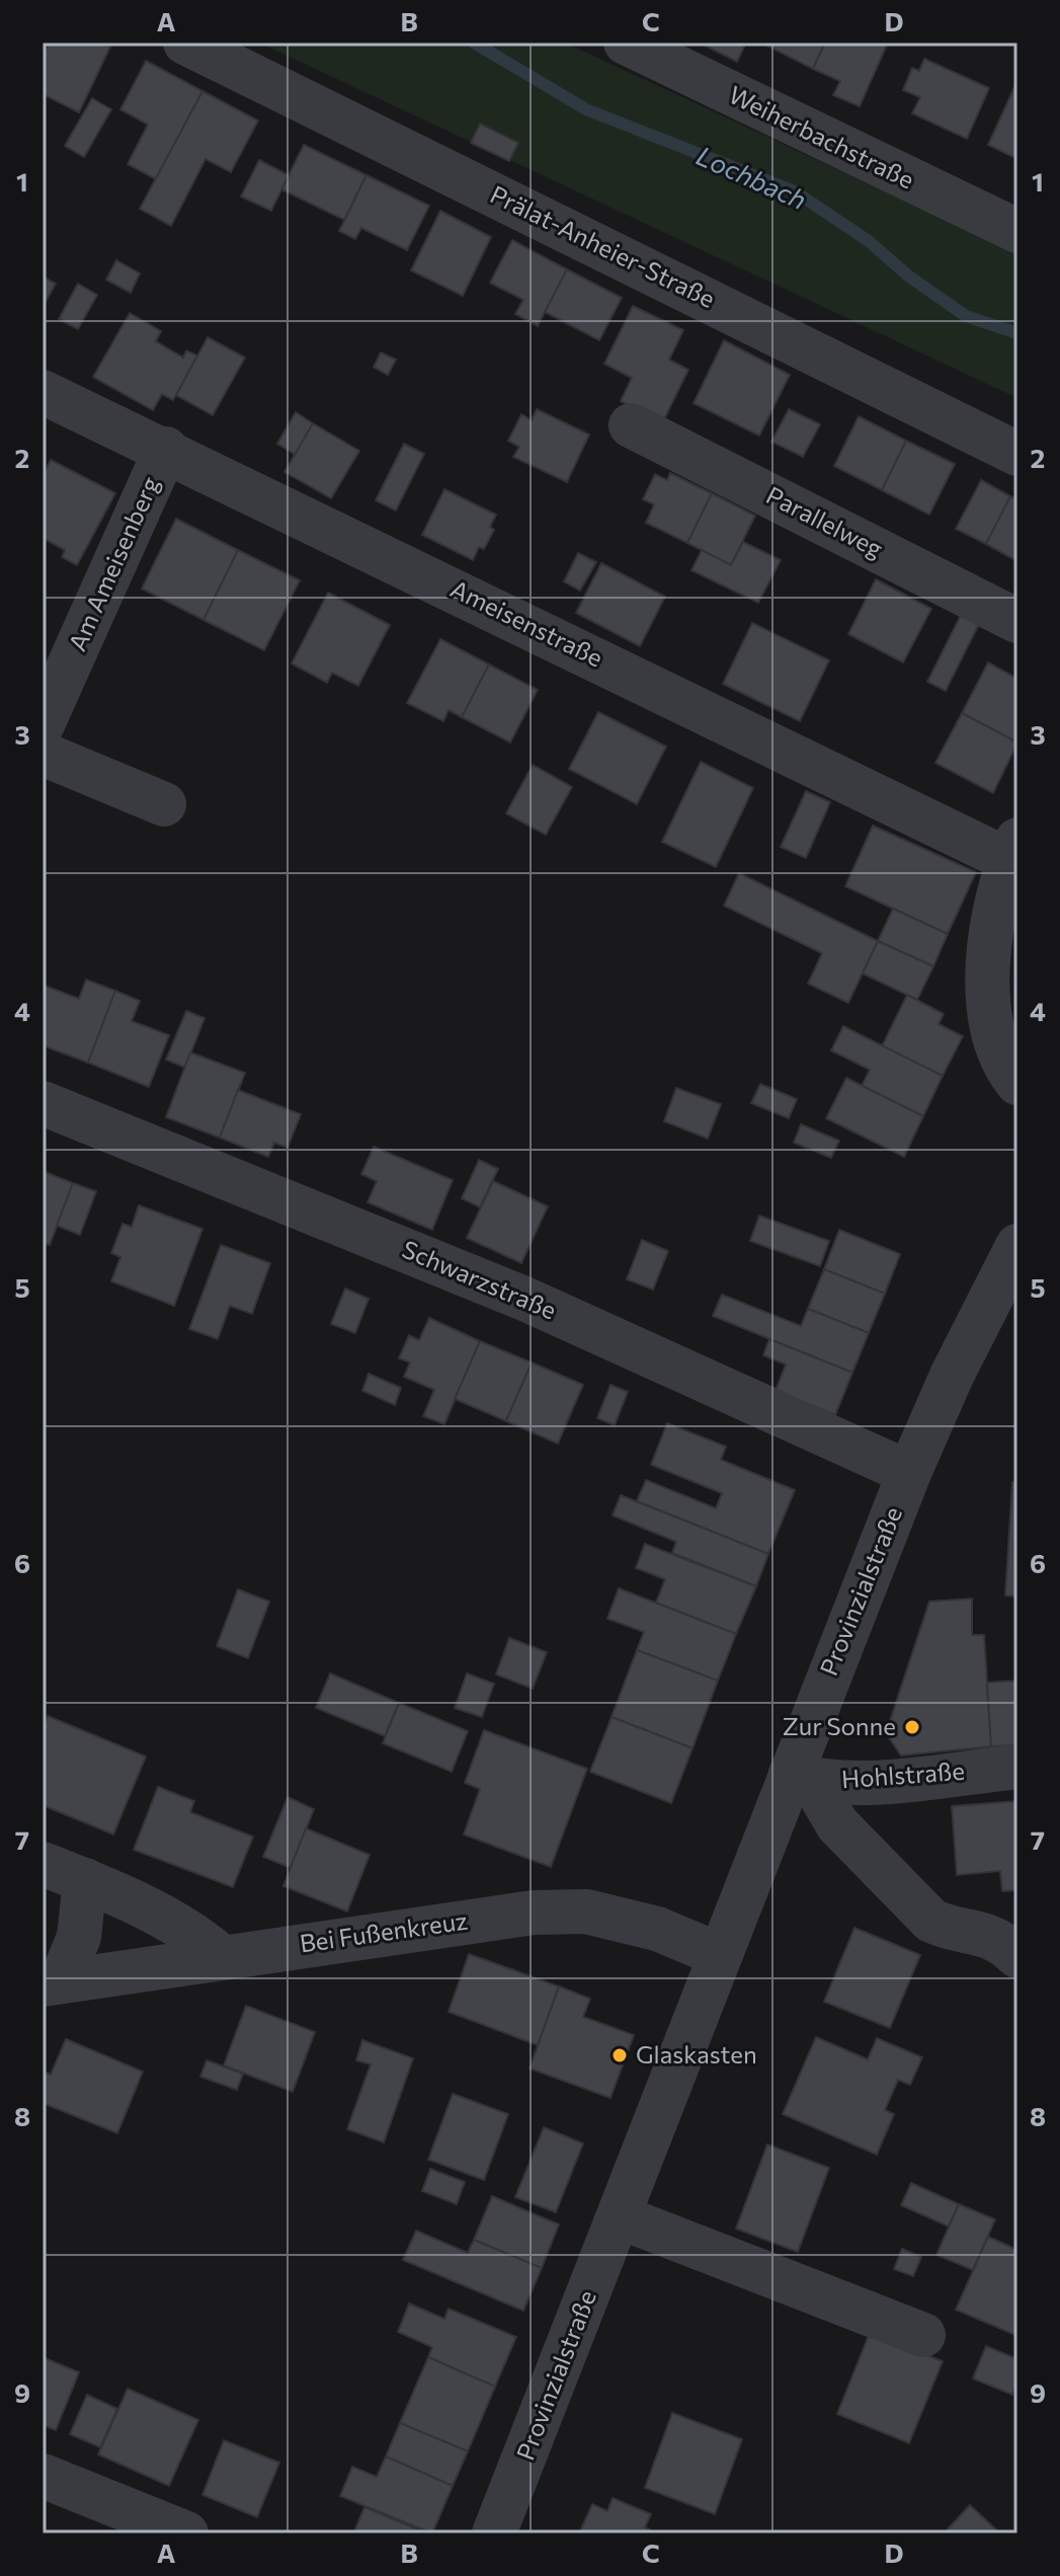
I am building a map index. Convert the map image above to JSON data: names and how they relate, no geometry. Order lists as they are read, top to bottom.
{
  "streets": {
    "street": [
      "Weiherbachstraße",
      "Prälat-Anheier-Straße",
      "Parallelweg",
      "Am Ameisenberg",
      "Ameisenstraße",
      "Schwarzstraße",
      "Provinzialstraße",
      "Hohlstraße",
      "Bei Fußenkreuz"
    ]
  },
  "crossings": [
    ["Am Ameisenberg", "Ameisenstraße"],
    ["Schwarzstraße", "Provinzialstraße"],
    ["Provinzialstraße", "Hohlstraße"],
    ["Provinzialstraße", "Bei Fußenkreuz"]
  ],
  "water": ["Lochbach"],
  "places": ["Zur Sonne", "Glaskasten"],
  "grid": {
    "columns": [
      "A",
      "B",
      "C",
      "D"
    ],
    "rows": [
      "1",
      "2",
      "3",
      "4",
      "5",
      "6",
      "7",
      "8",
      "9"
    ]
  }
}
